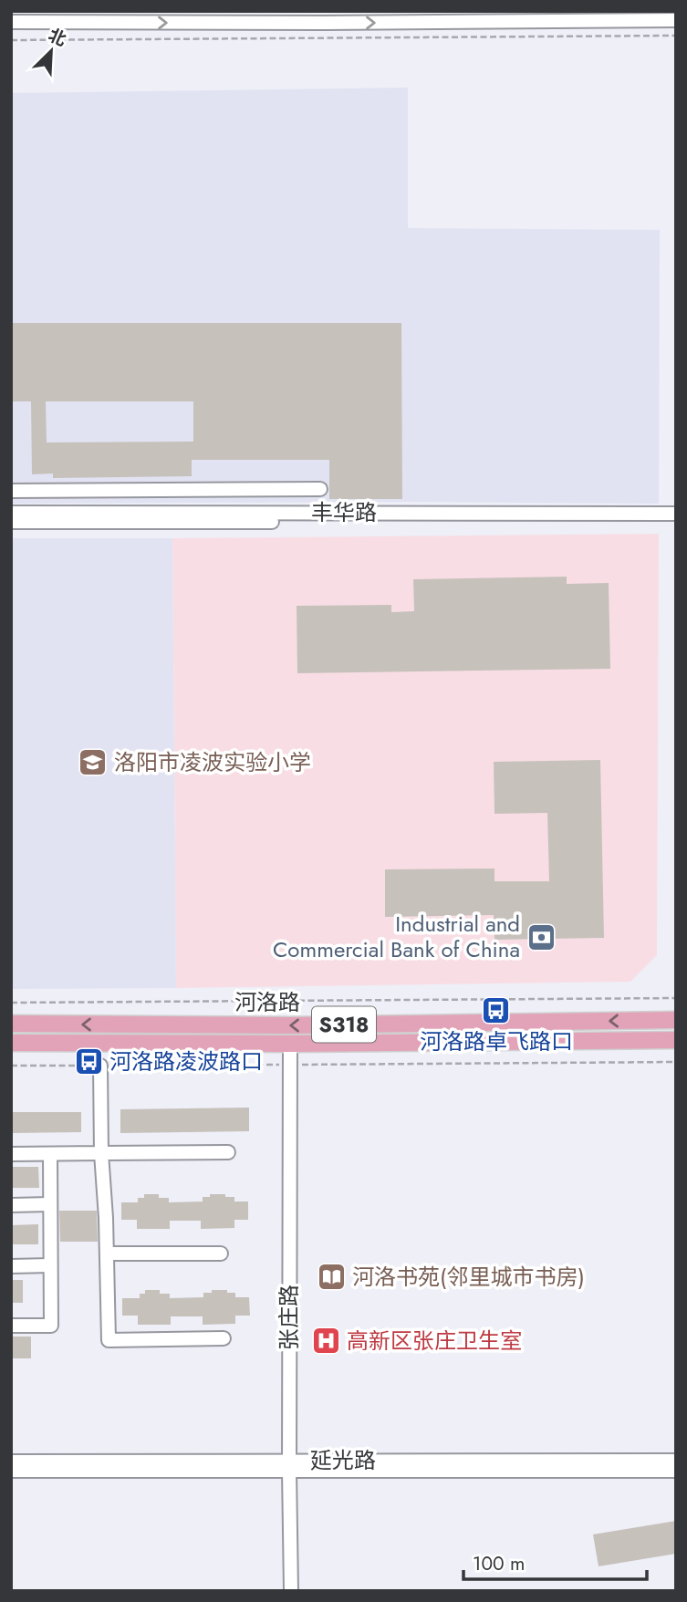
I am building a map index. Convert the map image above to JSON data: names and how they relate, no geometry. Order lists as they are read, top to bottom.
{
  "streets": {
    "main road": ["河洛路", "S318"],
    "street": ["丰华路", "张庄路", "延光路"]
  },
  "crossings": [
    ["河洛路", "张庄路"],
    ["张庄路", "延光路"]
  ],
  "places": {
    "school or university": ["洛阳市凌波实验小学"],
    "bank": ["Industrial and Commercial Bank of China"],
    "bus stop": ["河洛路卓飞路口", "河洛路凌波路口"],
    "library": ["河洛书苑(邻里城市书房)"],
    "hospital": ["高新区张庄卫生室"]
  },
  "scale_bar": "100 m",
  "north": "top right"
}
